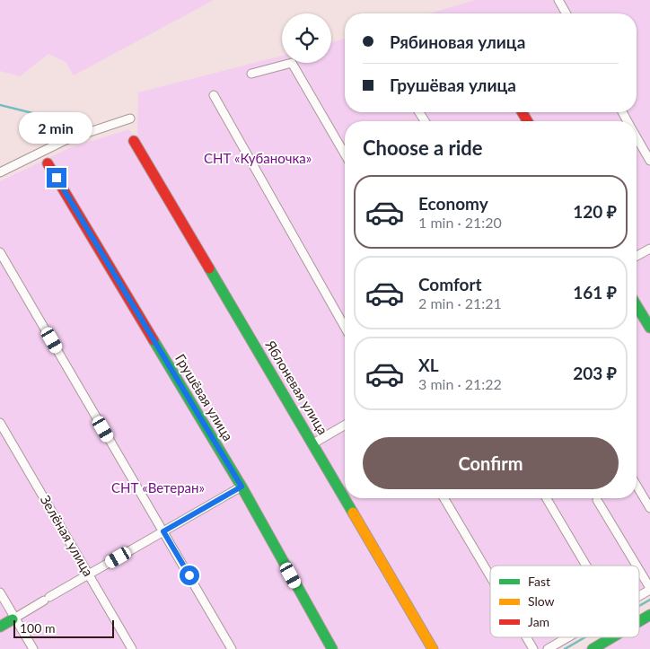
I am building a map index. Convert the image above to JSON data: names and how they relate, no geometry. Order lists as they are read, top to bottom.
{
  "streets": {
    "street": ["Яблоневая улица", "Грушёвая улица", "Зелёная улица"]
  },
  "parks": ["СНТ «Кубаночка»", "СНТ «Ветеран»"],
  "legend": ["Fast", "Slow", "Jam"],
  "scale_bar": "100 m",
  "page": {
    "banner": ["Рябиновая улица", "Грушёвая улица"],
    "bubble": "2 min",
    "heading": "Choose a ride",
    "list": [
      {
        "name": "Economy",
        "note": "1 min · 21:20",
        "value": "120 ₽"
      },
      {
        "name": "Comfort",
        "note": "2 min · 21:21",
        "value": "161 ₽"
      },
      {
        "name": "XL",
        "note": "3 min · 21:22",
        "value": "203 ₽"
      }
    ],
    "buttons": "Confirm",
    "scale": "100 m"
  }
}
